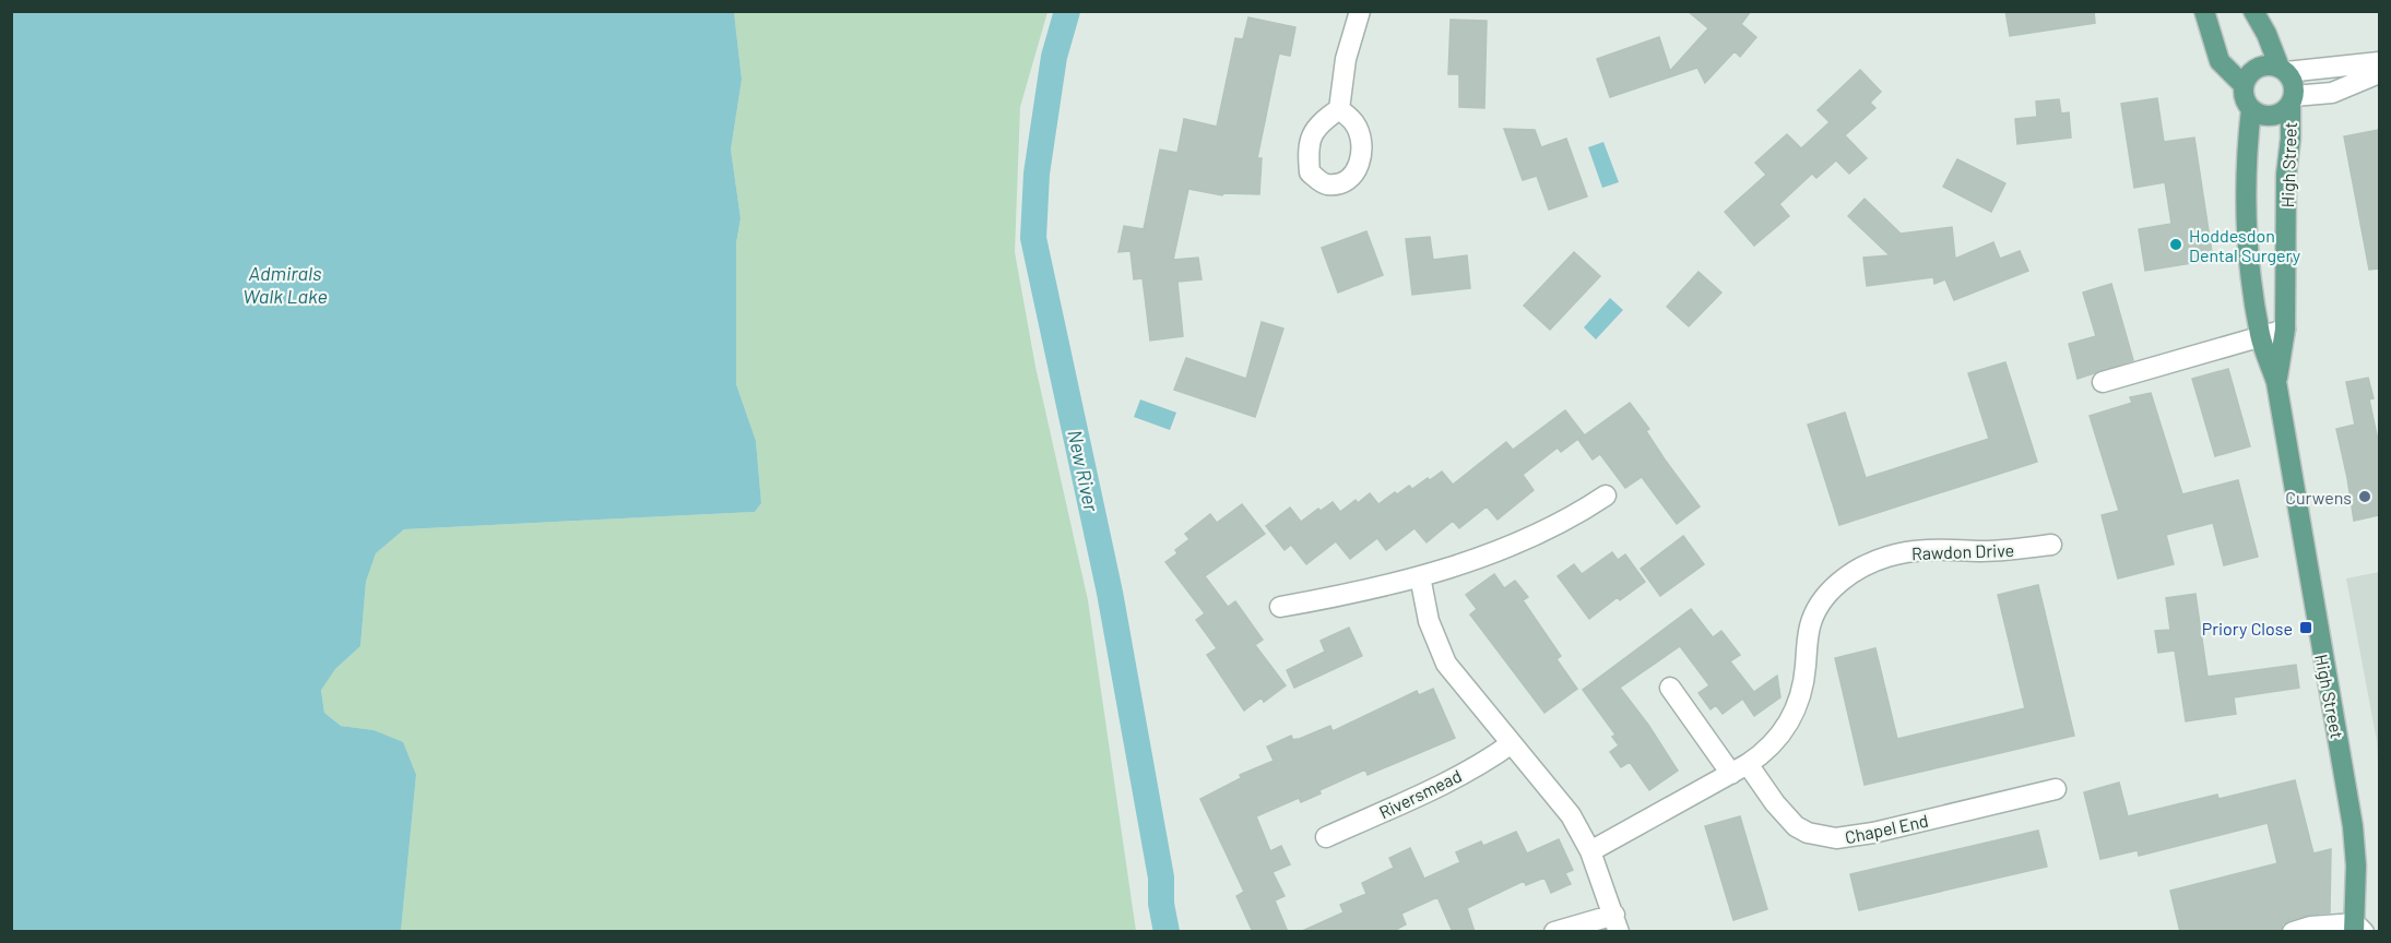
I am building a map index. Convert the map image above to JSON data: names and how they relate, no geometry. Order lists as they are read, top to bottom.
{
  "streets": {
    "main road": ["High Street"],
    "street": ["Rawdon Drive", "Riversmead", "Chapel End"]
  },
  "crossings": [
    ["Rawdon Drive", "Chapel End"]
  ],
  "water": ["Admirals Walk Lake", "New River"],
  "places": {
    "other": ["Hoddesdon Dental Surgery", "Curwens"],
    "transit": ["Priory Close"]
  }
}
